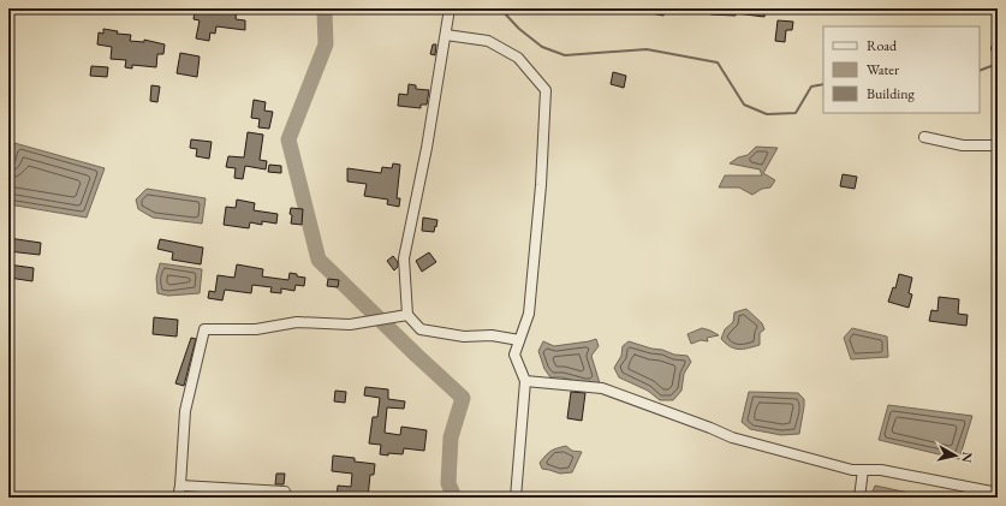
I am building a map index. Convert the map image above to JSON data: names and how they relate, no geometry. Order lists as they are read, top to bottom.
{
  "legend": ["Road", "Water", "Building"],
  "north": "right"
}
